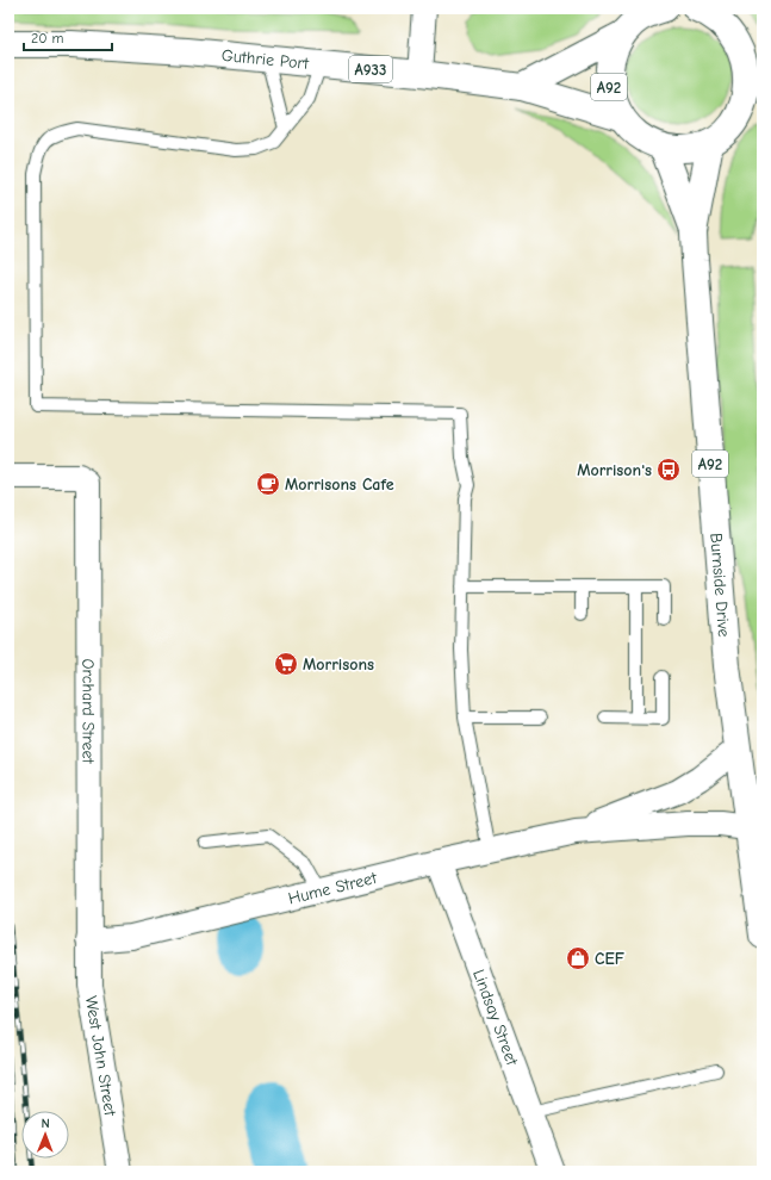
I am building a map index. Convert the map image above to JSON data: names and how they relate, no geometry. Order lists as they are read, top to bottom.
{
  "streets": {
    "main road": [
      "Guthrie Port",
      "A933",
      "A92",
      "Burnside Drive"
    ],
    "street": [
      "Orchard Street",
      "Hume Street",
      "Lindsay Street",
      "West John Street"
    ]
  },
  "crossings": [
    ["Guthrie Port", "A92"],
    ["A92", "Burnside Drive"],
    ["Burnside Drive", "Hume Street"],
    ["Orchard Street", "Hume Street"],
    ["Orchard Street", "West John Street"],
    ["Hume Street", "Lindsay Street"],
    ["Hume Street", "West John Street"]
  ],
  "places": {
    "bus stop": ["Morrison's"],
    "cafe": ["Morrisons Cafe"],
    "supermarket": ["Morrisons"],
    "shop": ["CEF"]
  },
  "scale_bar": "20 m",
  "north": "top"
}
